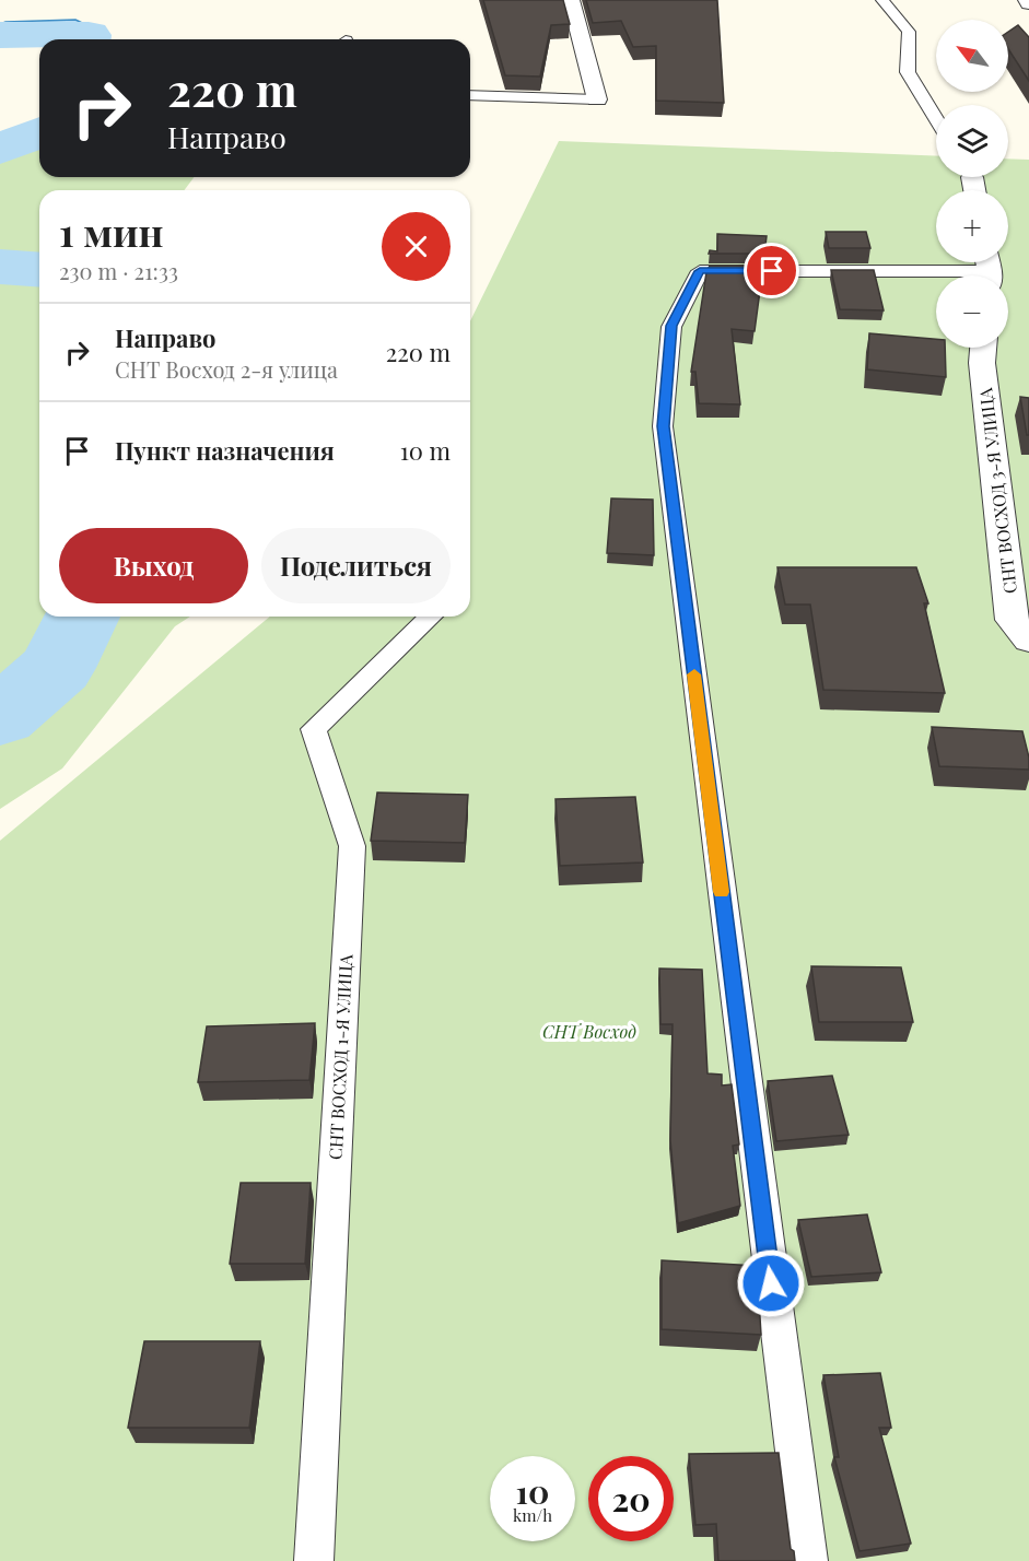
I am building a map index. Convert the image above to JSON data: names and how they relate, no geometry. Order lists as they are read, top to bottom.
{
  "streets": {
    "street": ["СНТ ВОСХОД 3-Я УЛИЦА"],
    "lane": ["СНТ ВОСХОД 1-Я УЛИЦА"]
  },
  "parks": ["СНТ Восход"],
  "north": "top left",
  "page": {
    "map_buttons": ["+", "−"],
    "turn": ["220 m", "Направо"],
    "heading": ["1 мин", "230 m · 21:33"],
    "list": [
      {
        "name": "Направо",
        "note": "СНТ Восход 2-я улица",
        "value": "220 m"
      },
      {
        "name": "Пункт назначения",
        "value": "10 m"
      }
    ],
    "buttons": ["Выход", "Поделиться"],
    "speed": "10 km/h",
    "limit": "20"
  }
}
